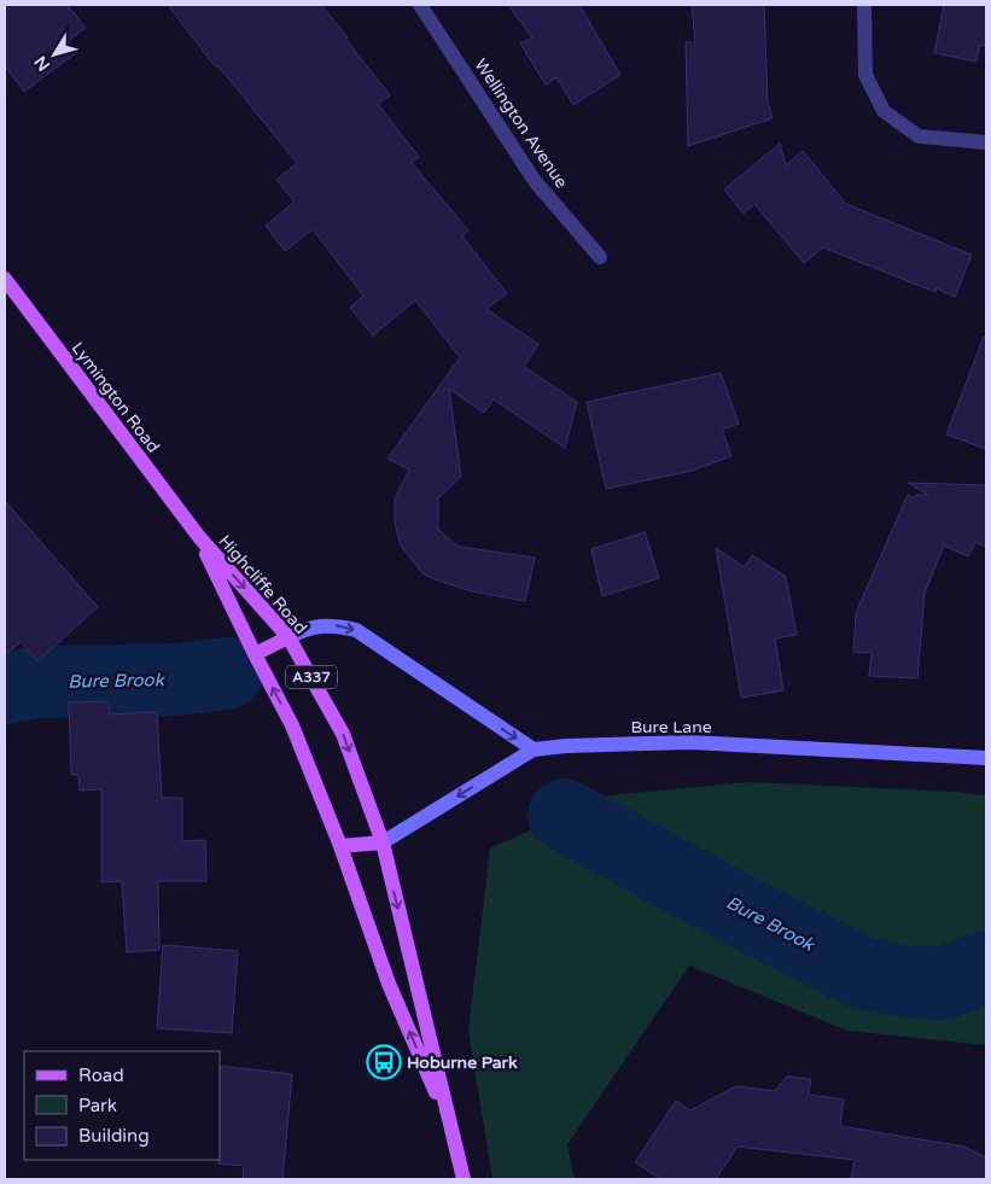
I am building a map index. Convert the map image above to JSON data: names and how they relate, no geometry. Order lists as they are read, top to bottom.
{
  "streets": {
    "main road": ["Lymington Road", "Highcliffe Road", "A337"],
    "street": ["Wellington Avenue", "Bure Lane"]
  },
  "crossings": [
    ["Lymington Road", "Highcliffe Road"],
    ["Highcliffe Road", "Bure Lane"]
  ],
  "water": ["Bure Brook"],
  "places": {
    "bus stop": ["Hoburne Park"]
  },
  "legend": ["Road", "Park", "Building"],
  "north": "bottom left"
}
